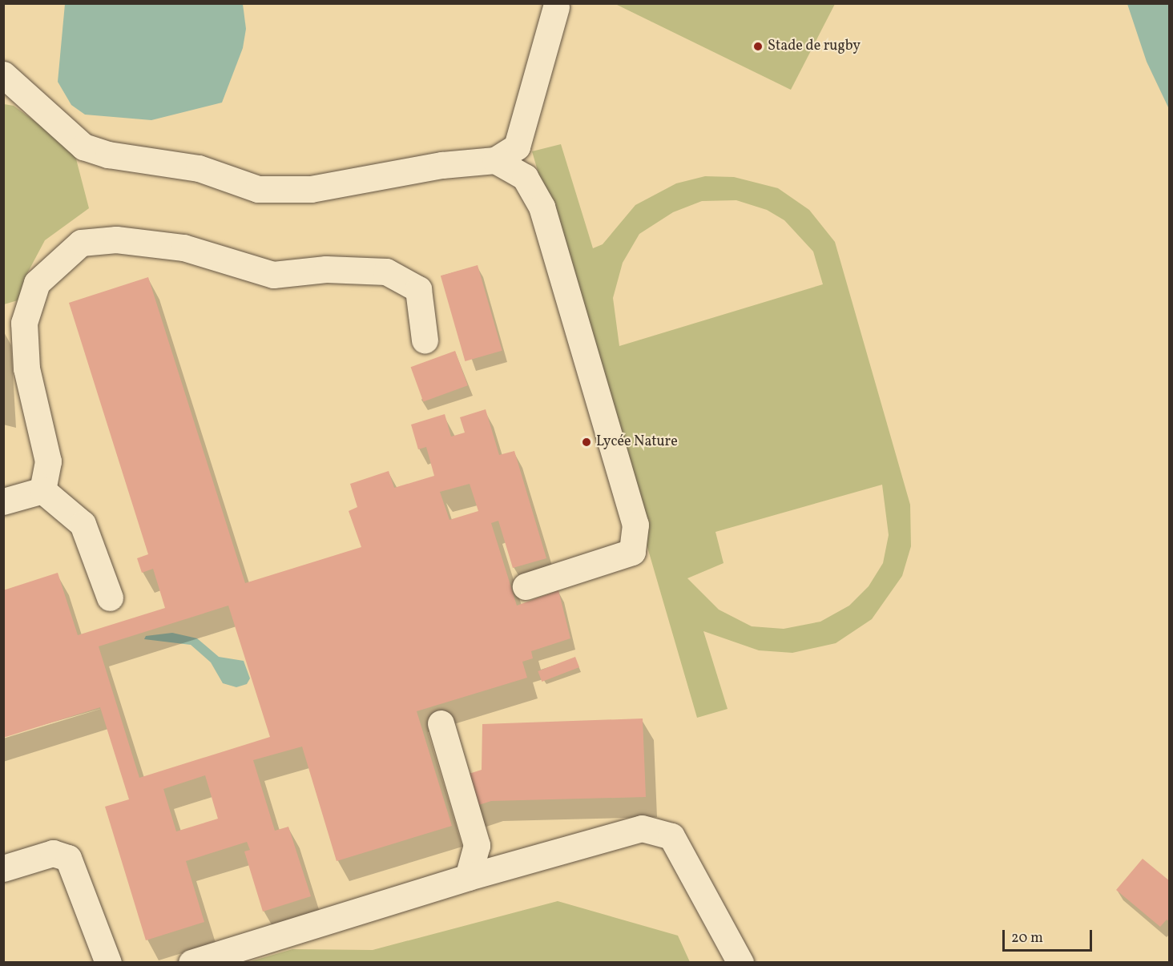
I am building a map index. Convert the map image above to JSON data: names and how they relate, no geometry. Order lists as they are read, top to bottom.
{
  "places": ["Stade de rugby", "Lycée Nature"],
  "scale_bar": "20 m"
}
